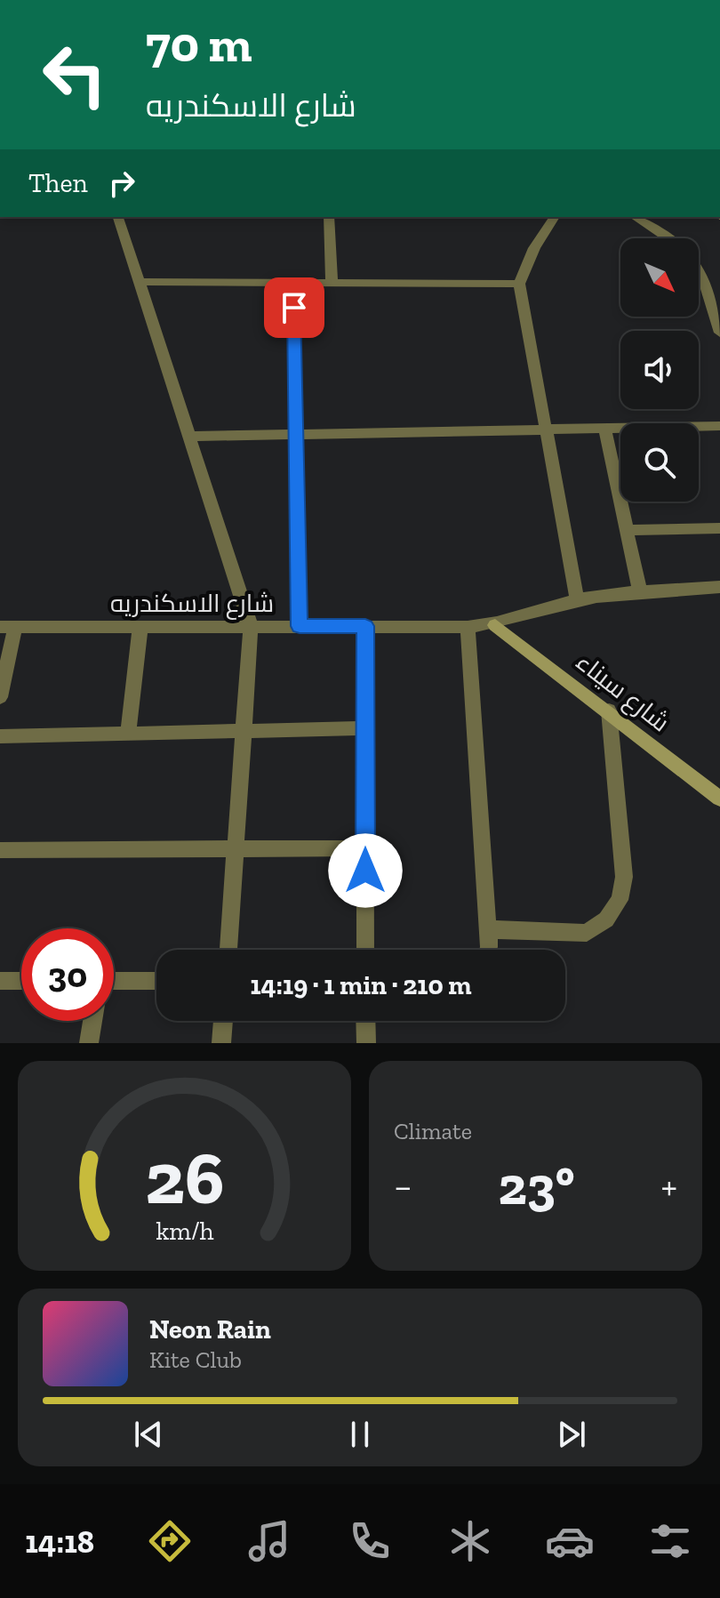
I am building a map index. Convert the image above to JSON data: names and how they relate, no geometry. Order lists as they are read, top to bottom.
{
  "streets": {
    "street": ["شارع الاسكندريه", "شارع سيناء"]
  },
  "crossings": [
    ["شارع الاسكندريه", "شارع سيناء"]
  ],
  "north": "bottom right",
  "page": {
    "turn": ["70 m", "شارع الاسكندريه"],
    "then": "Then",
    "limit": "30",
    "trip": "14:19 · 1 min · 210 m",
    "tile": "Climate",
    "heat": ["−", "23°", "+"],
    "song": ["Neon Rain", "Kite Club"],
    "tabs": "14:18",
    "gauge": ["26", "km/h"]
  }
}
